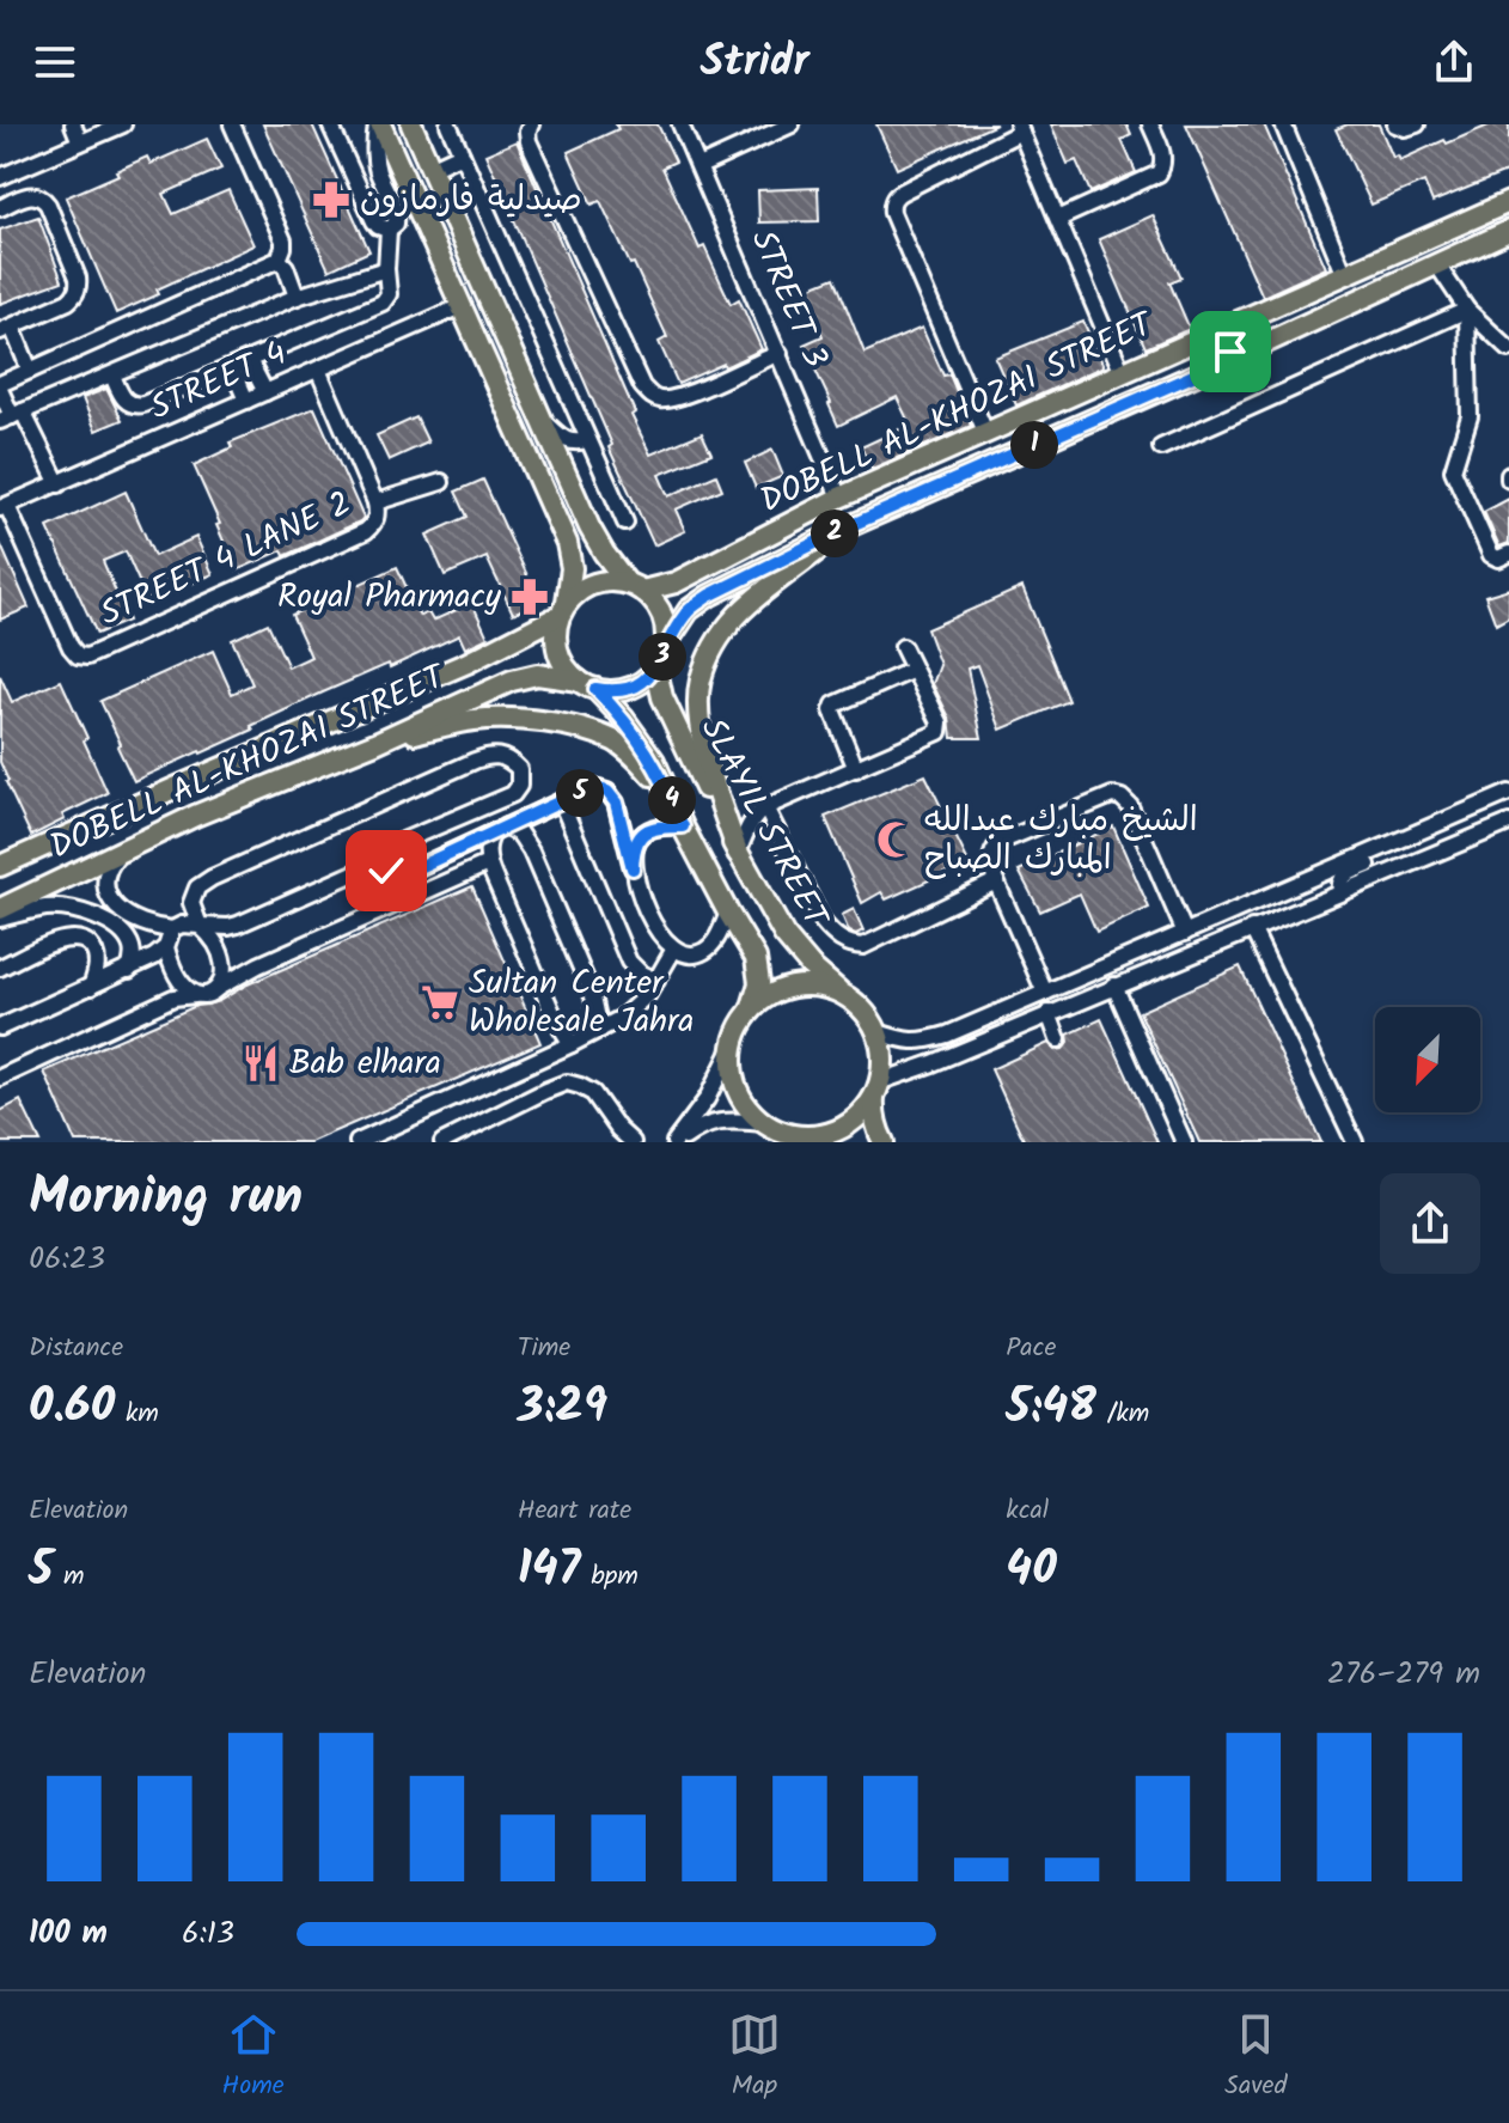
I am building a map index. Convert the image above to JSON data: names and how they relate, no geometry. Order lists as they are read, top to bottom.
{
  "streets": {
    "main road": ["DOBELL AL-KHOZAI STREET", "SLAYIL STREET"],
    "street": ["STREET 3", "STREET 4", "STREET 4 LANE 2"]
  },
  "crossings": [
    ["STREET 3", "DOBELL AL-KHOZAI STREET"],
    ["STREET 4", "STREET 4 LANE 2"],
    ["DOBELL AL-KHOZAI STREET", "SLAYIL STREET"]
  ],
  "places": {
    "pharmacy": ["صيدلية فارمازون", "Royal Pharmacy"],
    "mosque": ["الشيخ مبارك عبدالله المبارك الصباح"],
    "supermarket": ["Sultan Center Wholesale Jahra"],
    "restaurant": ["Bab elhara"]
  },
  "north": "bottom left",
  "page": {
    "header": "Stridr",
    "pins": [
      "1",
      "2",
      "3",
      "5",
      "4"
    ],
    "heading": ["Morning run", "06:23"],
    "stats": [
      ["Distance", "0.60 km"],
      ["Time", "3:29"],
      ["Pace", "5:48 /km"],
      ["Elevation", "5 m"],
      ["Heart rate", "147 bpm"],
      ["kcal", "40"]
    ],
    "chart": ["Elevation", "276–279 m"],
    "list": [
      {
        "name": "100 m",
        "note": "6:13"
      }
    ],
    "tabs": ["Home", "Map", "Saved"]
  }
}
